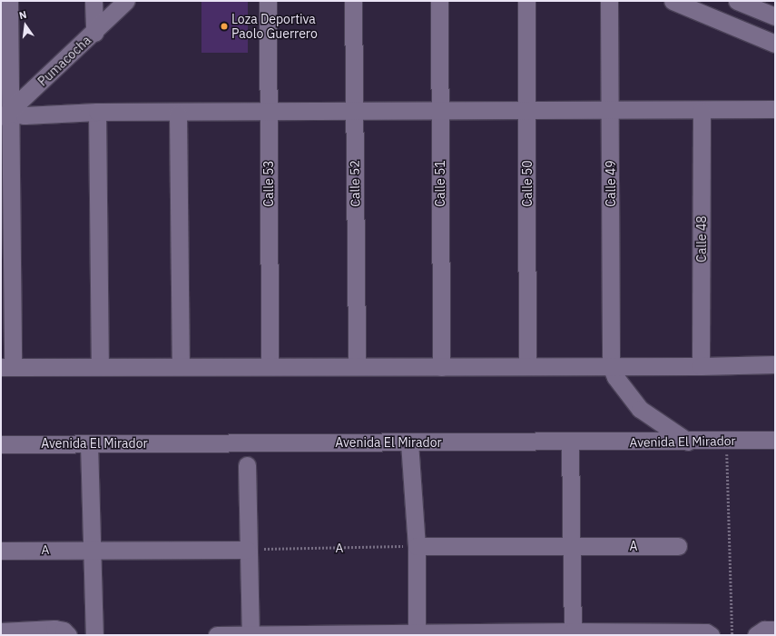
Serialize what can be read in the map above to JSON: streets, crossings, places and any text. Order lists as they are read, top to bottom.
{
  "streets": {
    "street": [
      "Pumacocha",
      "Calle 53",
      "Calle 52",
      "Calle 51",
      "Calle 50",
      "Calle 49",
      "Calle 48",
      "Avenida El Mirador",
      "A"
    ]
  },
  "places": ["Loza Deportiva Paolo Guerrero"],
  "north": "top"
}
